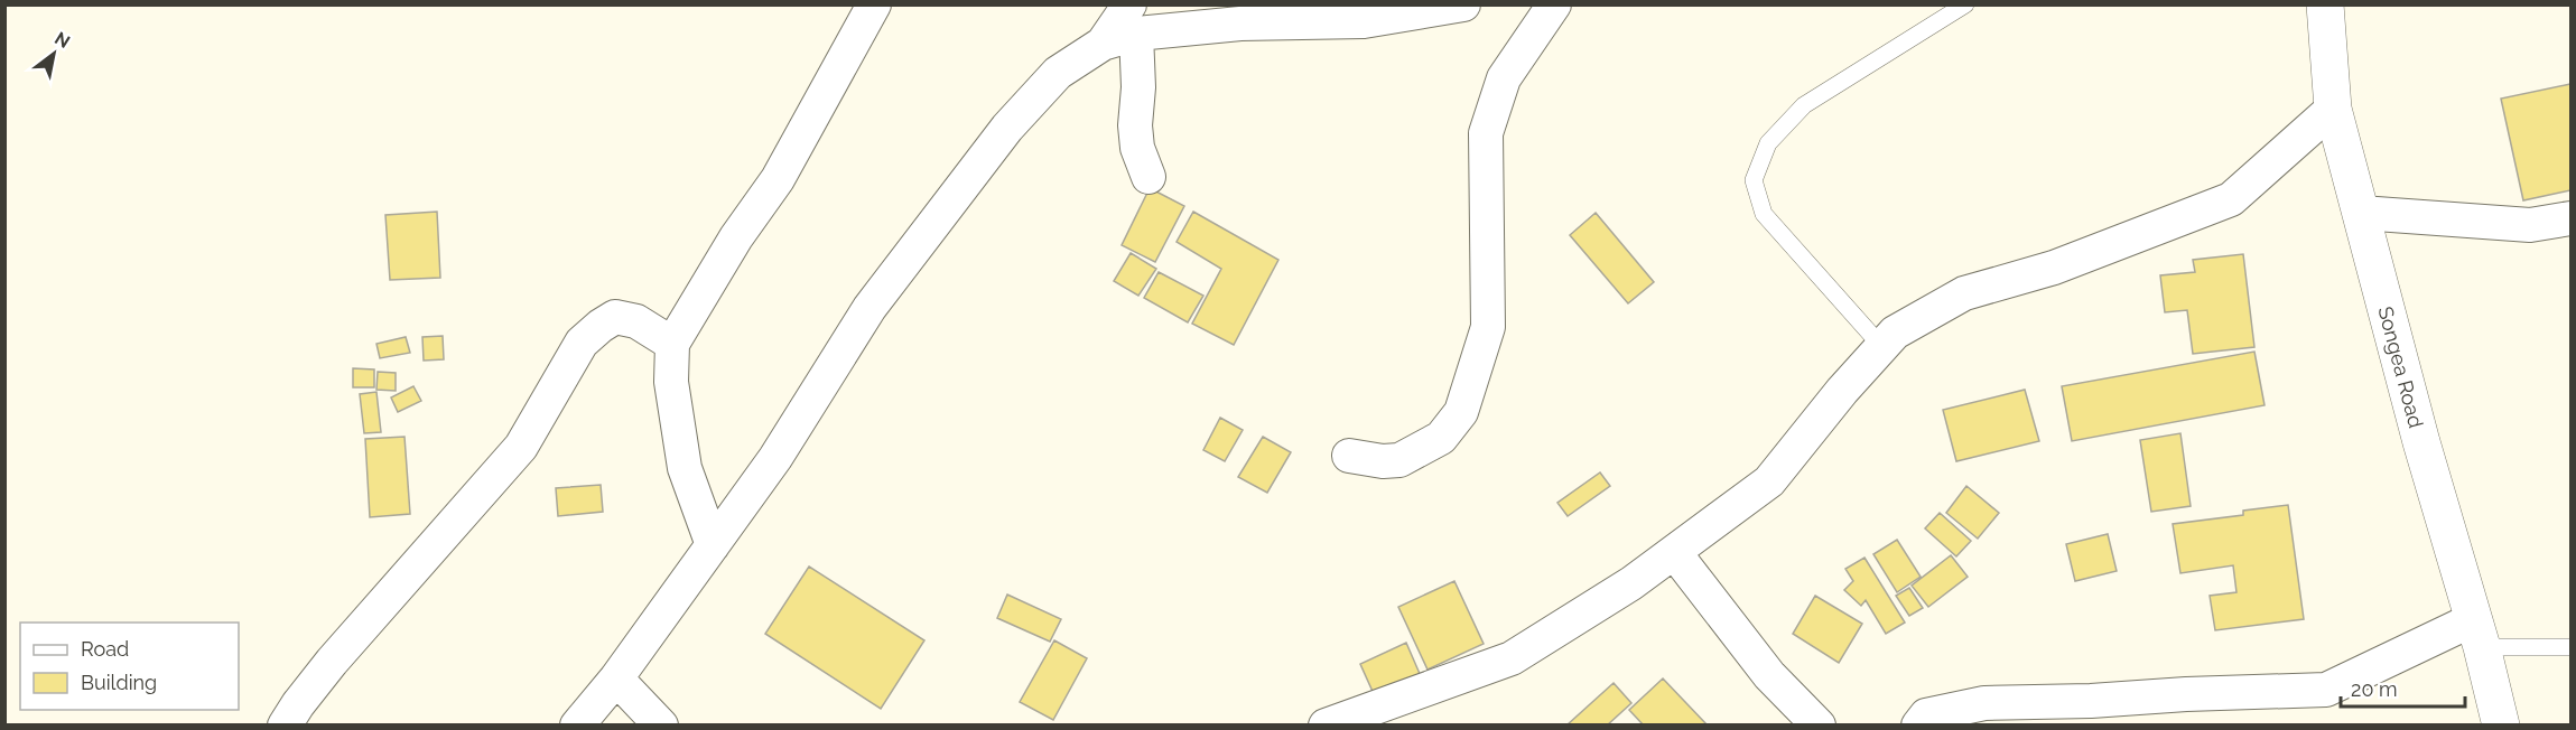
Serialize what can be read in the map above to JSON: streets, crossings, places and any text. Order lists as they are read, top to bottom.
{
  "streets": {
    "highway": ["Songea Road"]
  },
  "legend": ["Road", "Building"],
  "scale_bar": "20 m",
  "north": "top right"
}
